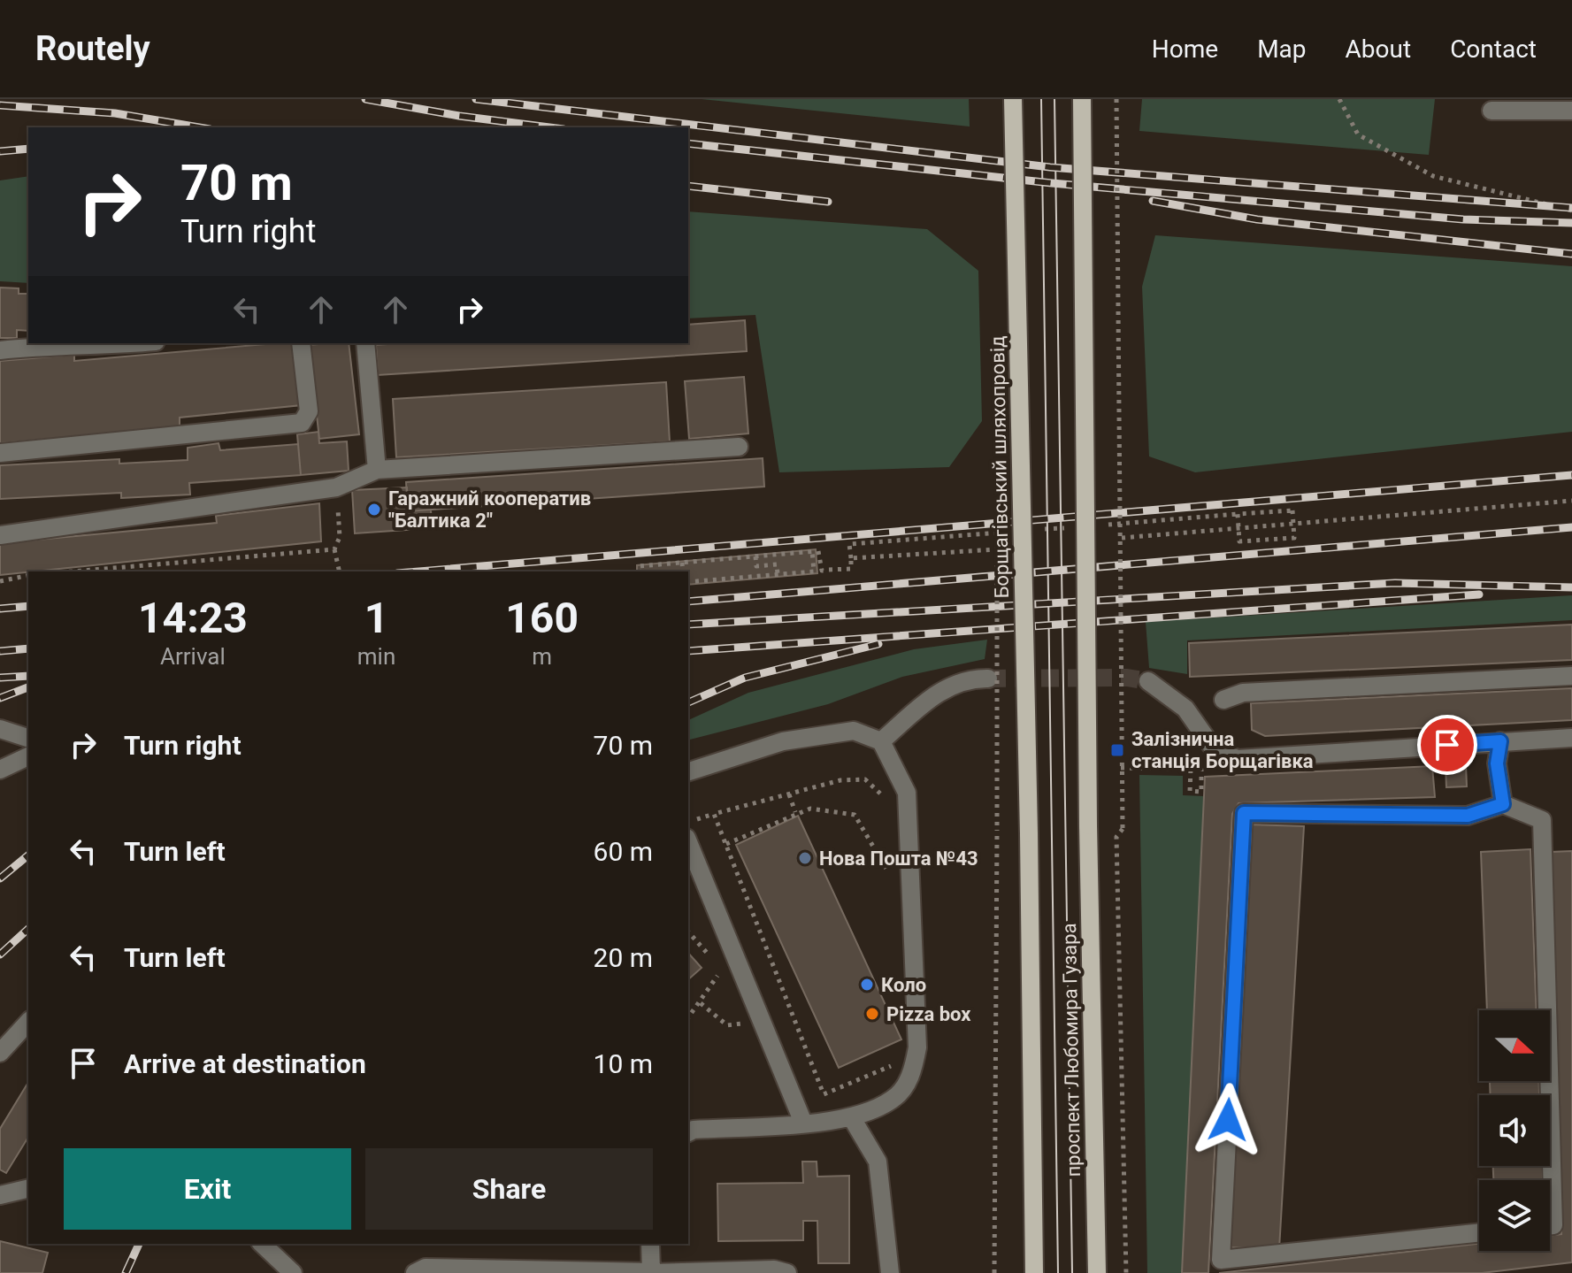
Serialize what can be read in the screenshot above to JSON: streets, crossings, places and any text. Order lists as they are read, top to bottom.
{
  "streets": {
    "main road": ["Борщагівський шляхопровід", "проспект Любомира Гузара"]
  },
  "crossings": [
    ["Борщагівський шляхопровід", "проспект Любомира Гузара"]
  ],
  "places": {
    "other": [
      "Гаражний кооператив \"Балтика 2\"",
      "Нова Пошта №43",
      "Коло",
      "Pizza box"
    ],
    "transit": ["Залізнична станція Борщагівка"]
  },
  "north": "right",
  "page": {
    "header": "Routely",
    "nav": [
      "Home",
      "Map",
      "About",
      "Contact"
    ],
    "turn": ["70 m", "Turn right"],
    "eta": [
      "14:23",
      "Arrival",
      "1",
      "min",
      "160",
      "m"
    ],
    "list": [
      {
        "name": "Turn right",
        "value": "70 m"
      },
      {
        "name": "Turn left",
        "value": "60 m"
      },
      {
        "name": "Turn left",
        "value": "20 m"
      },
      {
        "name": "Arrive at destination",
        "value": "10 m"
      }
    ],
    "buttons": ["Exit", "Share"]
  }
}
